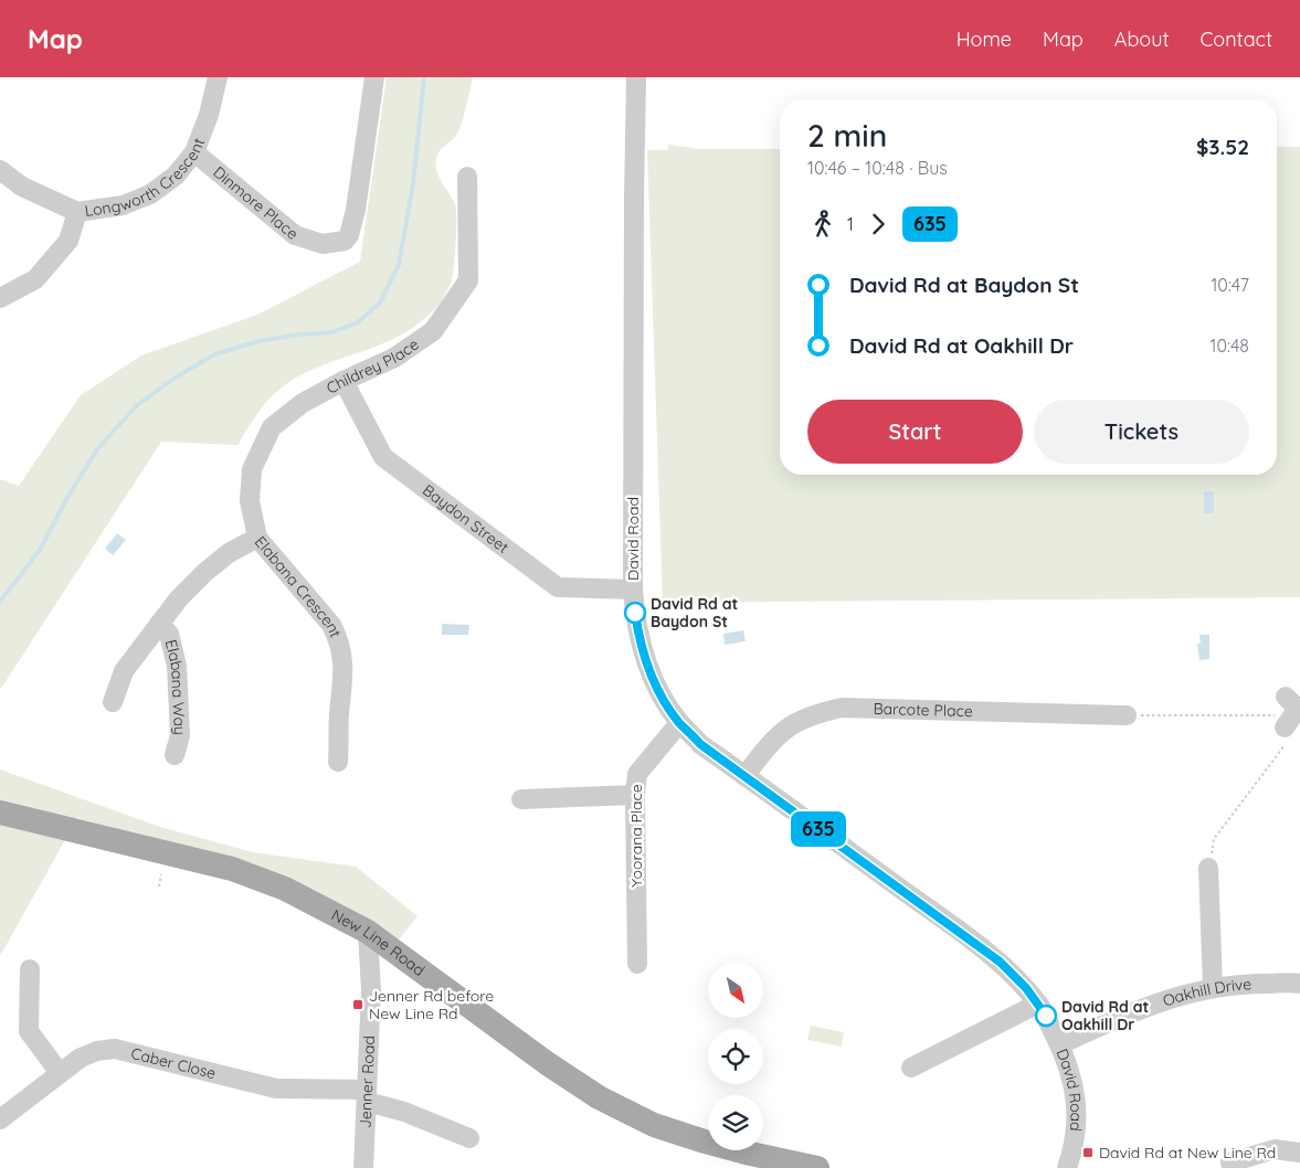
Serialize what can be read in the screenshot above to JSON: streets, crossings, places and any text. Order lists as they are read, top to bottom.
{
  "streets": {
    "main road": ["New Line Road"],
    "street": [
      "Longworth Crescent",
      "Dinmore Place",
      "Childrey Place",
      "Baydon Street",
      "David Road",
      "Elabana Crescent",
      "Elabana Way",
      "Barcote Place",
      "Yoorana Place",
      "Oakhill Drive",
      "Caber Close",
      "Jenner Road"
    ]
  },
  "crossings": [
    ["Longworth Crescent", "Dinmore Place"],
    ["Childrey Place", "Baydon Street"],
    ["Childrey Place", "Elabana Crescent"],
    ["Baydon Street", "David Road"],
    ["David Road", "Barcote Place"],
    ["David Road", "Yoorana Place"],
    ["David Road", "Oakhill Drive"],
    ["Elabana Crescent", "Elabana Way"],
    ["New Line Road", "Jenner Road"],
    ["Caber Close", "Jenner Road"]
  ],
  "places": {
    "other": ["David Rd at Baydon St", "David Rd at Oakhill Dr"],
    "transit": ["Jenner Rd before New Line Rd", "David Rd at New Line Rd"]
  },
  "lines": ["bus line 635"],
  "north": "bottom right",
  "page": {
    "header": "Map",
    "nav": [
      "Home",
      "Map",
      "About",
      "Contact"
    ],
    "on_map": "635",
    "heading": ["2 min", "10:46 – 10:48 · Bus", "$3.52"],
    "legs": ["1", "635"],
    "list": [
      {
        "name": "David Rd at Baydon St",
        "value": "10:47"
      },
      {
        "name": "David Rd at Oakhill Dr",
        "value": "10:48"
      }
    ],
    "buttons": ["Start", "Tickets"]
  }
}
